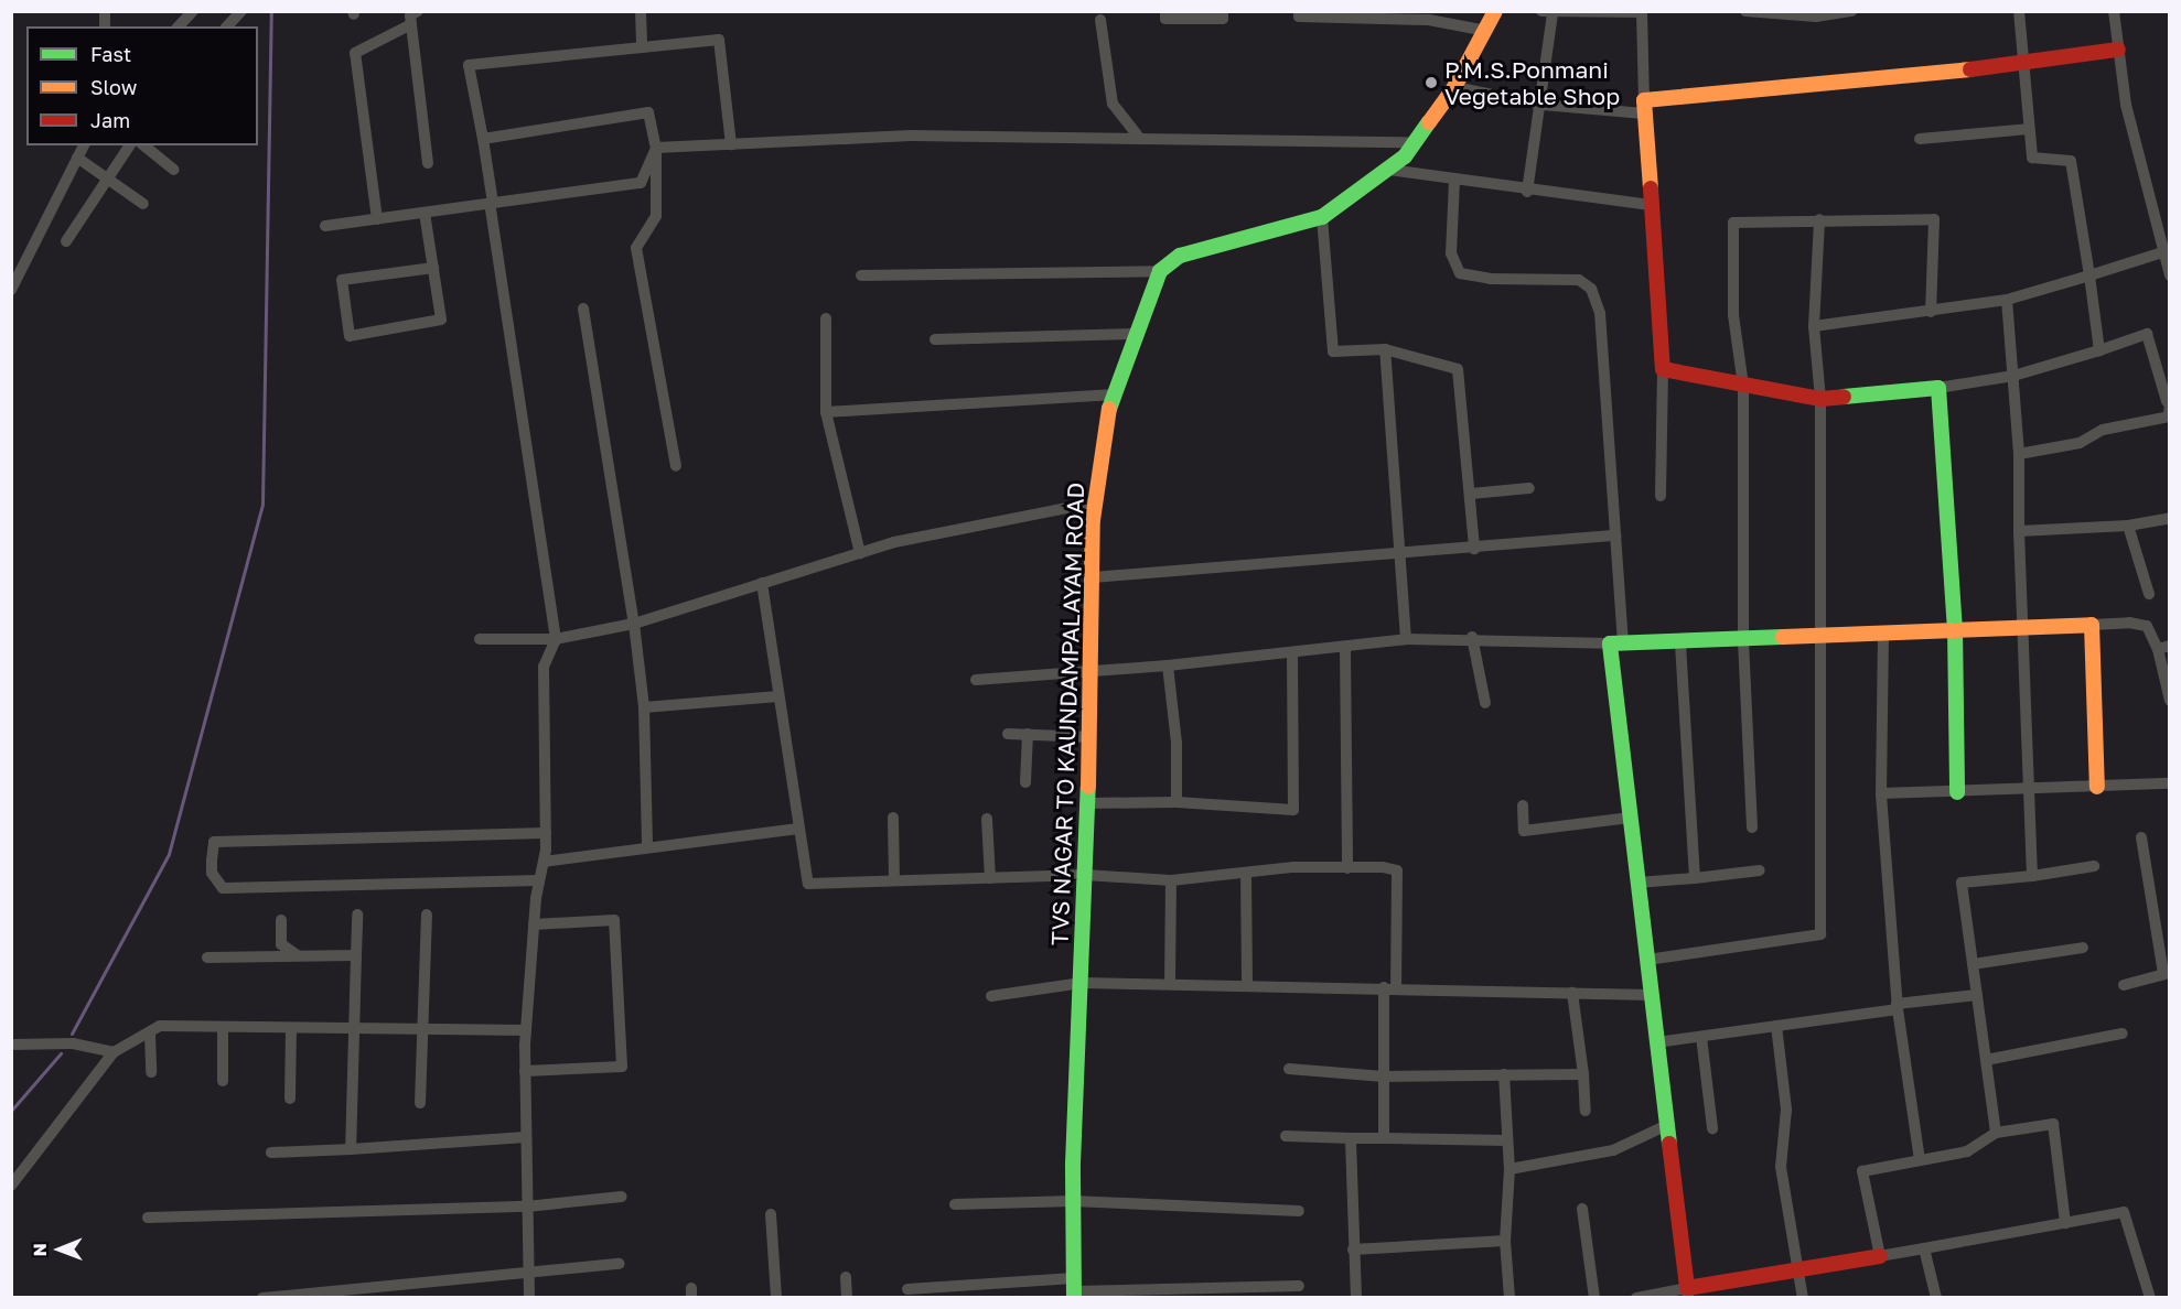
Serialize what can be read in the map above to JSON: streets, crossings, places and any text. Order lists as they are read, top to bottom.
{
  "streets": {
    "street": ["TVS NAGAR TO KAUNDAMPALAYAM ROAD"]
  },
  "places": ["P.M.S.Ponmani Vegetable Shop"],
  "legend": ["Fast", "Slow", "Jam"],
  "north": "left"
}
